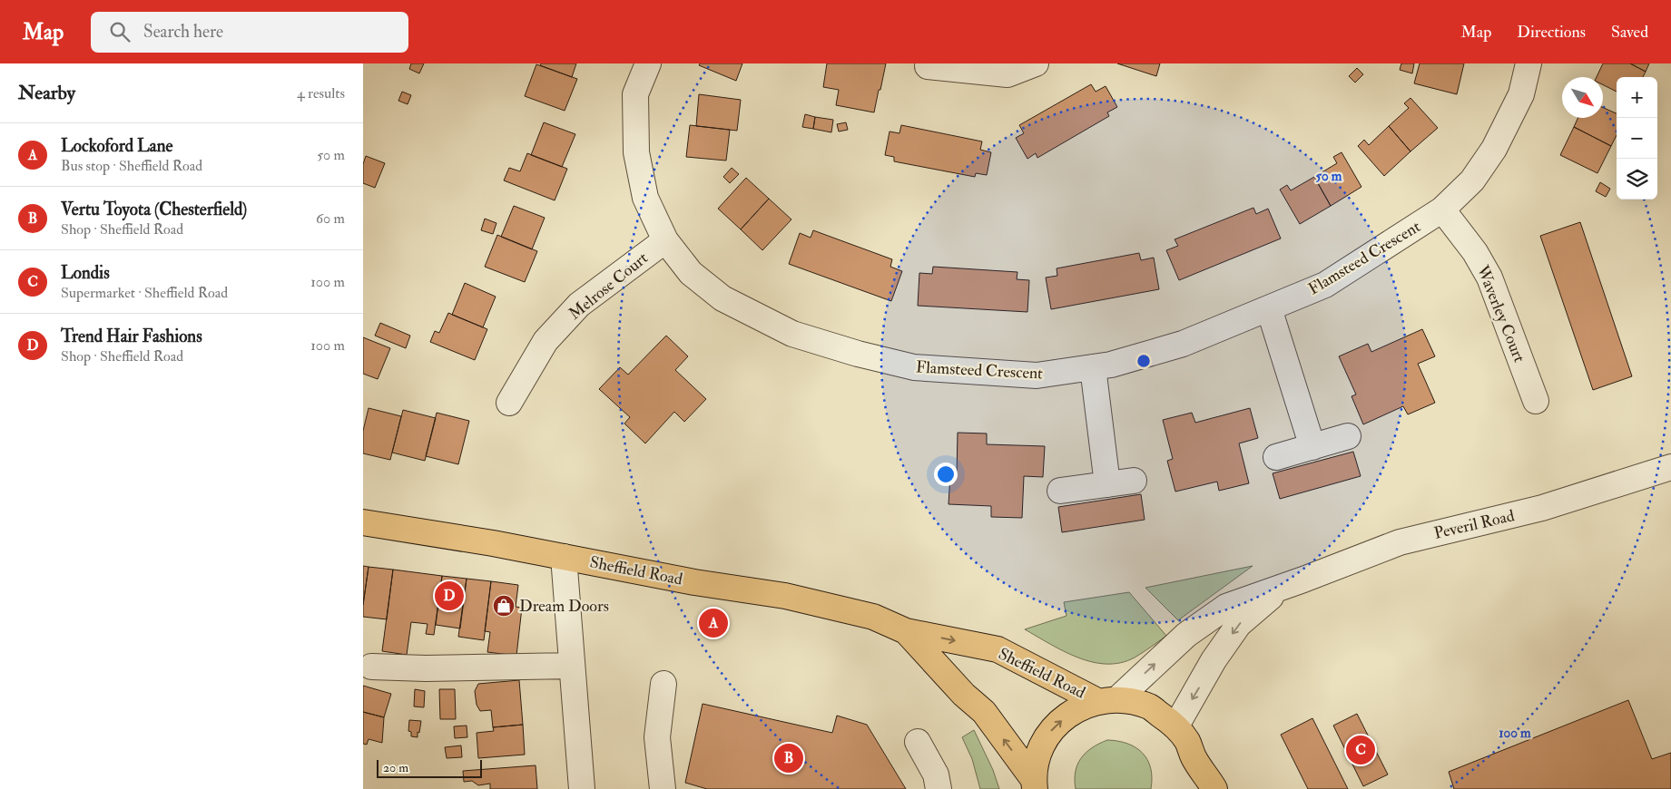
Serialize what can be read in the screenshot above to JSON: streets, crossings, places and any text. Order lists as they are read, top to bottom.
{
  "streets": {
    "main road": ["Sheffield Road"],
    "street": [
      "Flamsteed Crescent",
      "Melrose Court",
      "Waverley Court",
      "Peveril Road"
    ]
  },
  "crossings": [
    ["Flamsteed Crescent", "Melrose Court"],
    ["Flamsteed Crescent", "Waverley Court"],
    ["Peveril Road", "Sheffield Road"]
  ],
  "places": {
    "shop": ["Dream Doors"]
  },
  "scale_bar": "20 m",
  "north": "bottom right",
  "page": {
    "header": "Map",
    "search": "Search here",
    "nav": ["Map", "Directions", "Saved"],
    "heading": ["Nearby", "4 results"],
    "map_buttons": ["+", "−"],
    "list": [
      {
        "mark": "A",
        "name": "Lockoford Lane",
        "note": "Bus stop · Sheffield Road",
        "value": "50 m"
      },
      {
        "mark": "B",
        "name": "Vertu Toyota (Chesterfield)",
        "note": "Shop · Sheffield Road",
        "value": "60 m"
      },
      {
        "mark": "C",
        "name": "Londis",
        "note": "Supermarket · Sheffield Road",
        "value": "100 m"
      },
      {
        "mark": "D",
        "name": "Trend Hair Fashions",
        "note": "Shop · Sheffield Road",
        "value": "100 m"
      }
    ],
    "pins": [
      "D",
      "A",
      "C",
      "B"
    ],
    "scale": "20 m"
  },
  "rings": ["50 m", "100 m"]
}
